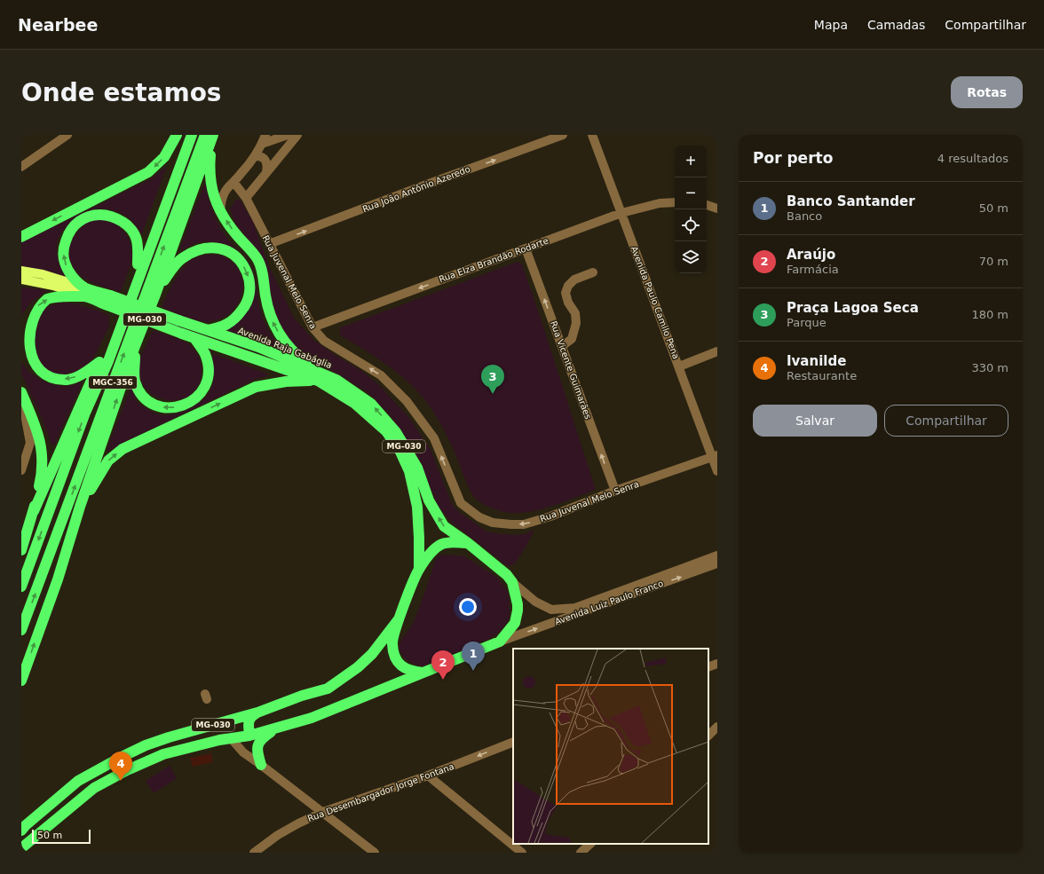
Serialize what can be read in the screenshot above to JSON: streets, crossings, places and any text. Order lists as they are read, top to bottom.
{
  "streets": {
    "highway": ["MG-030", "Avenida Raja Gabáglia", "MGC-356"],
    "street": [
      "Rua João Antônio Azeredo",
      "Rua Elza Brandão Rodarte",
      "Rua Juvenal Melo Senra",
      "Avenida Paulo Camilo Pena",
      "Rua Vicente Guimarães",
      "Avenida Luiz Paulo Franco",
      "Rua Desembargador Jorge Fontana"
    ]
  },
  "crossings": [
    ["Rua João Antônio Azeredo", "Rua Juvenal Melo Senra"],
    ["Rua Elza Brandão Rodarte", "Rua Juvenal Melo Senra"],
    ["Rua Elza Brandão Rodarte", "Avenida Paulo Camilo Pena"],
    ["Rua Elza Brandão Rodarte", "Rua Vicente Guimarães"],
    ["Rua Juvenal Melo Senra", "Avenida Paulo Camilo Pena"],
    ["Rua Juvenal Melo Senra", "Rua Vicente Guimarães"],
    ["MG-030", "Avenida Raja Gabáglia"],
    ["MG-030", "Avenida Luiz Paulo Franco"],
    ["Avenida Raja Gabáglia", "Avenida Luiz Paulo Franco"]
  ],
  "one_way": [
    "Rua João Antônio Azeredo",
    "Rua Elza Brandão Rodarte",
    "Rua Juvenal Melo Senra",
    "Rua Vicente Guimarães"
  ],
  "scale_bar": "50 m",
  "page": {
    "header": "Nearbee",
    "nav": ["Mapa", "Camadas", "Compartilhar"],
    "buttons": [
      "Rotas",
      ["Salvar", "Compartilhar"]
    ],
    "title": "Onde estamos",
    "heading": ["Por perto", "4 resultados"],
    "map_buttons": ["+", "−"],
    "list": [
      {
        "mark": "1",
        "name": "Banco Santander",
        "note": "Banco",
        "value": "50 m"
      },
      {
        "mark": "2",
        "name": "Araújo",
        "note": "Farmácia",
        "value": "70 m"
      },
      {
        "mark": "3",
        "name": "Praça Lagoa Seca",
        "note": "Parque",
        "value": "180 m"
      },
      {
        "mark": "4",
        "name": "Ivanilde",
        "note": "Restaurante",
        "value": "330 m"
      }
    ],
    "pins": [
      "3",
      "1",
      "2",
      "4"
    ],
    "scale": "50 m"
  }
}
